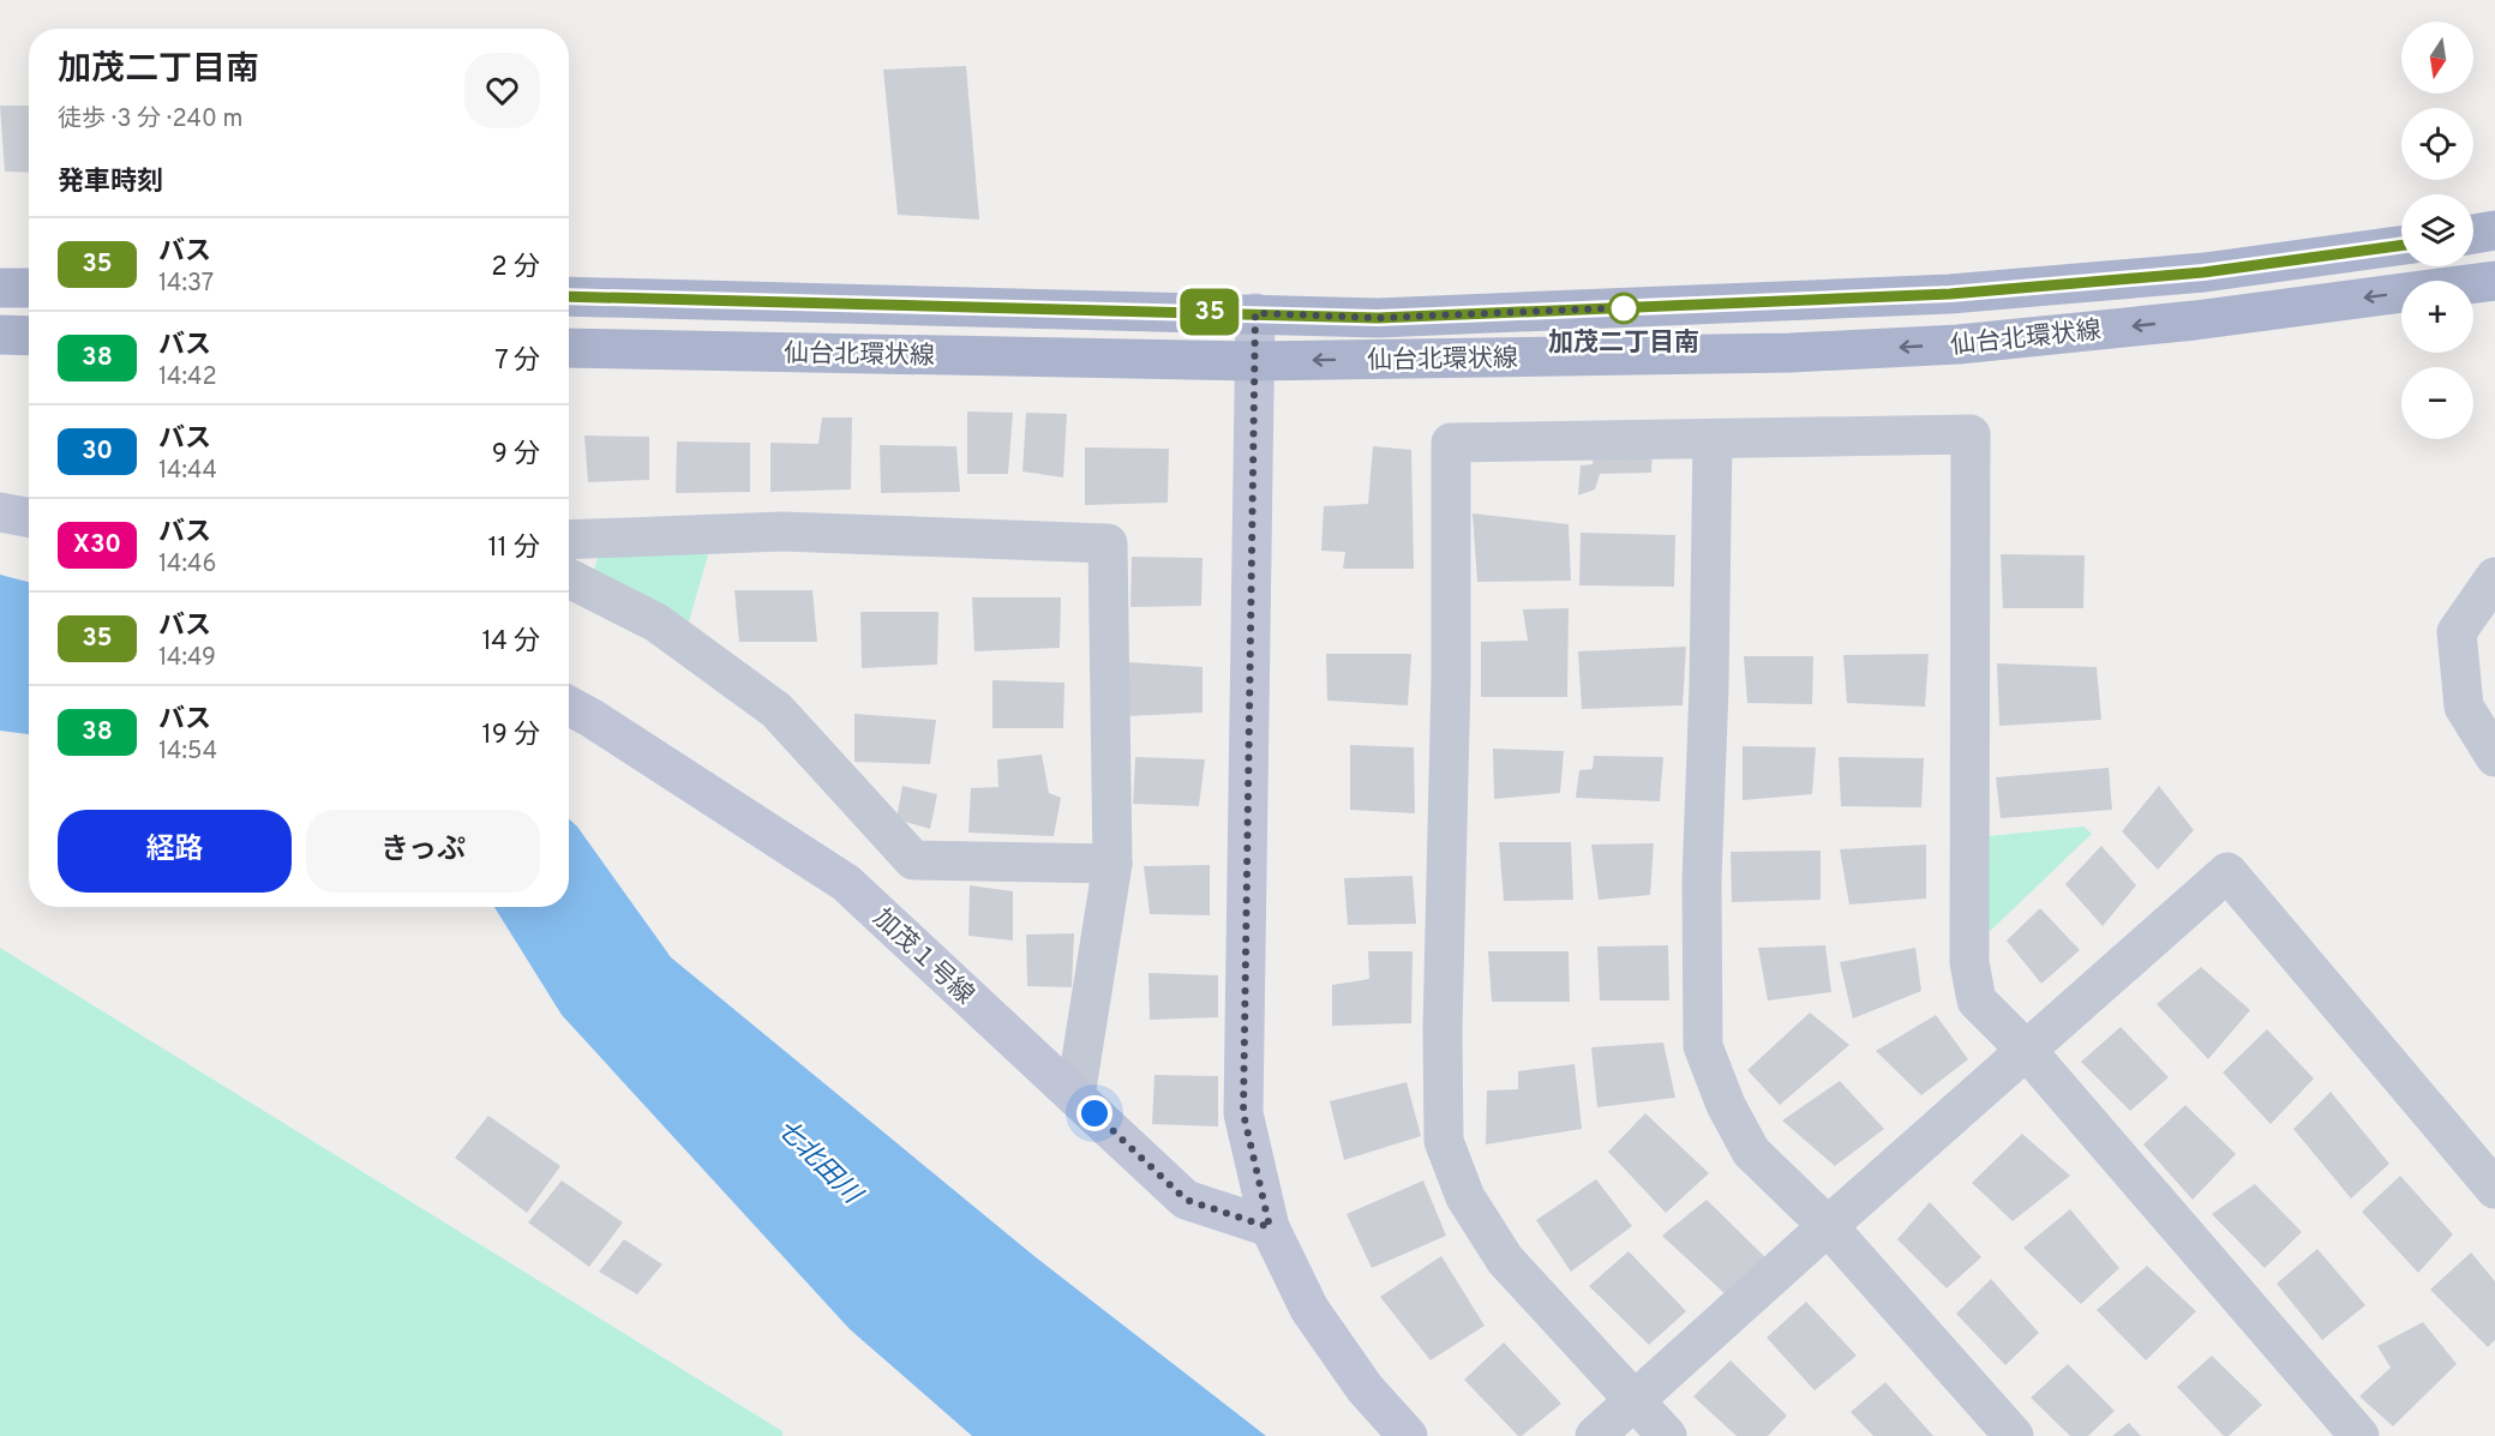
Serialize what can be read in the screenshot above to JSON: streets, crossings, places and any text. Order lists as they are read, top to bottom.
{
  "streets": {
    "main road": ["仙台北環状線"],
    "street": ["加茂１号線"]
  },
  "water": ["七北田川"],
  "places": ["加茂二丁目南"],
  "lines": ["bus line 35"],
  "north": "bottom",
  "page": {
    "on_map": "35",
    "map_buttons": ["+", "−"],
    "heading": [
      ["加茂二丁目南", "徒歩 · 3 分 · 240 m"],
      "発車時刻"
    ],
    "list": [
      {
        "mark": "35",
        "name": "バス",
        "note": "14:37",
        "value": "2 分"
      },
      {
        "mark": "38",
        "name": "バス",
        "note": "14:42",
        "value": "7 分"
      },
      {
        "mark": "30",
        "name": "バス",
        "note": "14:44",
        "value": "9 分"
      },
      {
        "mark": "X30",
        "name": "バス",
        "note": "14:46",
        "value": "11 分"
      },
      {
        "mark": "35",
        "name": "バス",
        "note": "14:49",
        "value": "14 分"
      },
      {
        "mark": "38",
        "name": "バス",
        "note": "14:54",
        "value": "19 分"
      }
    ],
    "buttons": ["経路", "きっぷ"]
  }
}
